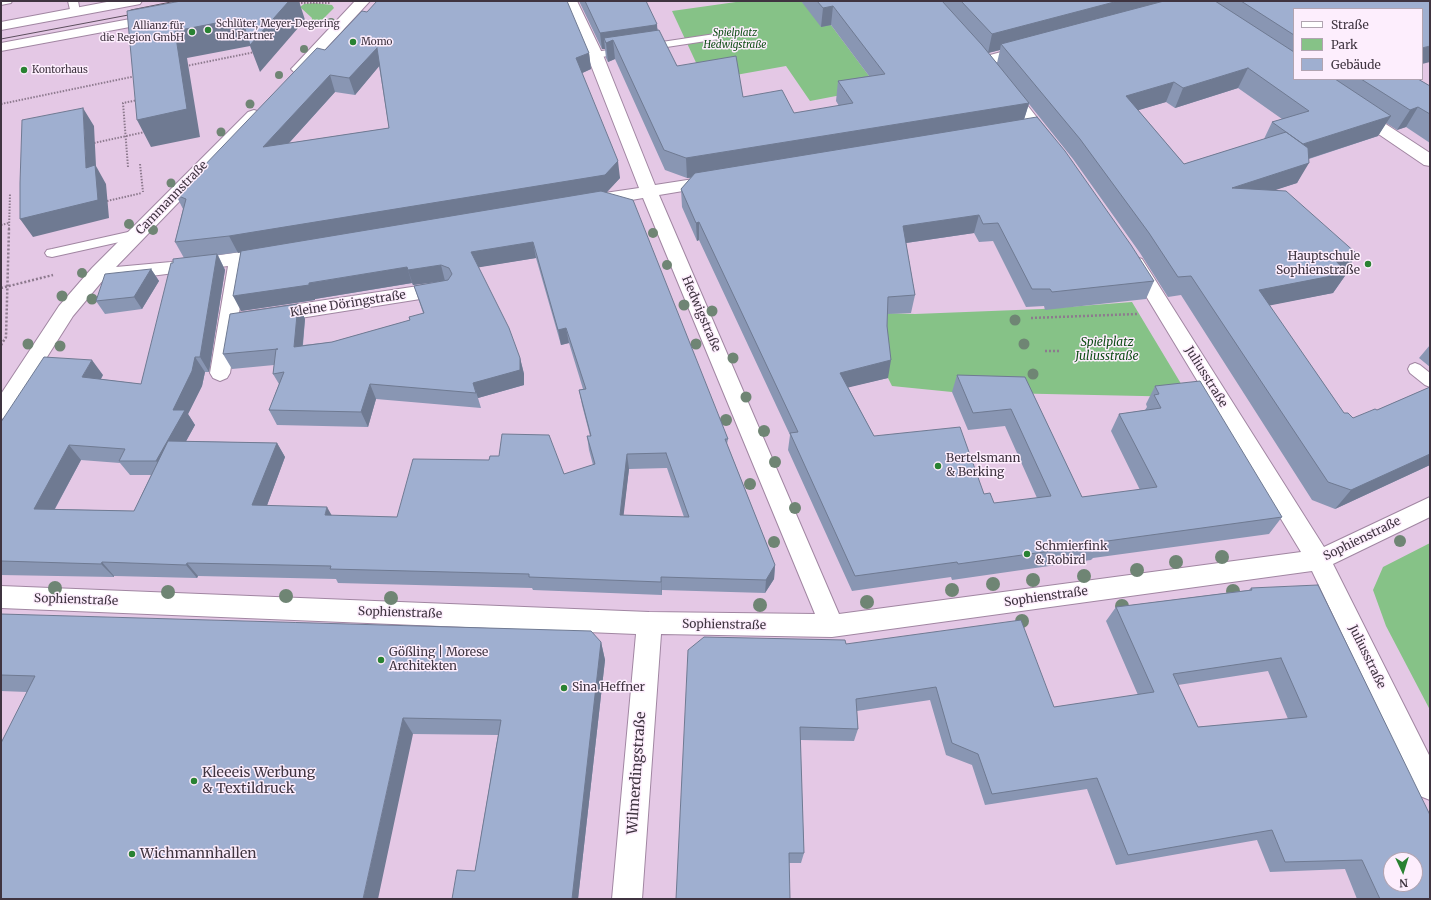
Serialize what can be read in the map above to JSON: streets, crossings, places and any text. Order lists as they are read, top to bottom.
{
  "streets": {
    "street": [
      "Cammannstraße",
      "Kleine Döringstraße",
      "Hedwigstraße",
      "Juliusstraße",
      "Sophienstraße",
      "Wilmerdingstraße"
    ]
  },
  "crossings": [
    ["Hedwigstraße", "Sophienstraße"],
    ["Juliusstraße", "Sophienstraße"],
    ["Sophienstraße", "Wilmerdingstraße"]
  ],
  "parks": ["Spielplatz Hedwigstraße", "Spielplatz Juliusstraße"],
  "places": [
    "Schlüter, Meyer-Degering und Partner",
    "Allianz für die Region GmbH",
    "Momo",
    "Kontorhaus",
    "Hauptschule Sophienstraße",
    "Bertelsmann & Berking",
    "Schmierfink & Robird",
    "Gößling | Morese Architekten",
    "Sina Heffner",
    "Kleeeis Werbung & Textildruck",
    "Wichmannhallen"
  ],
  "legend": ["Straße", "Park", "Gebäude"],
  "north": "bottom"
}
